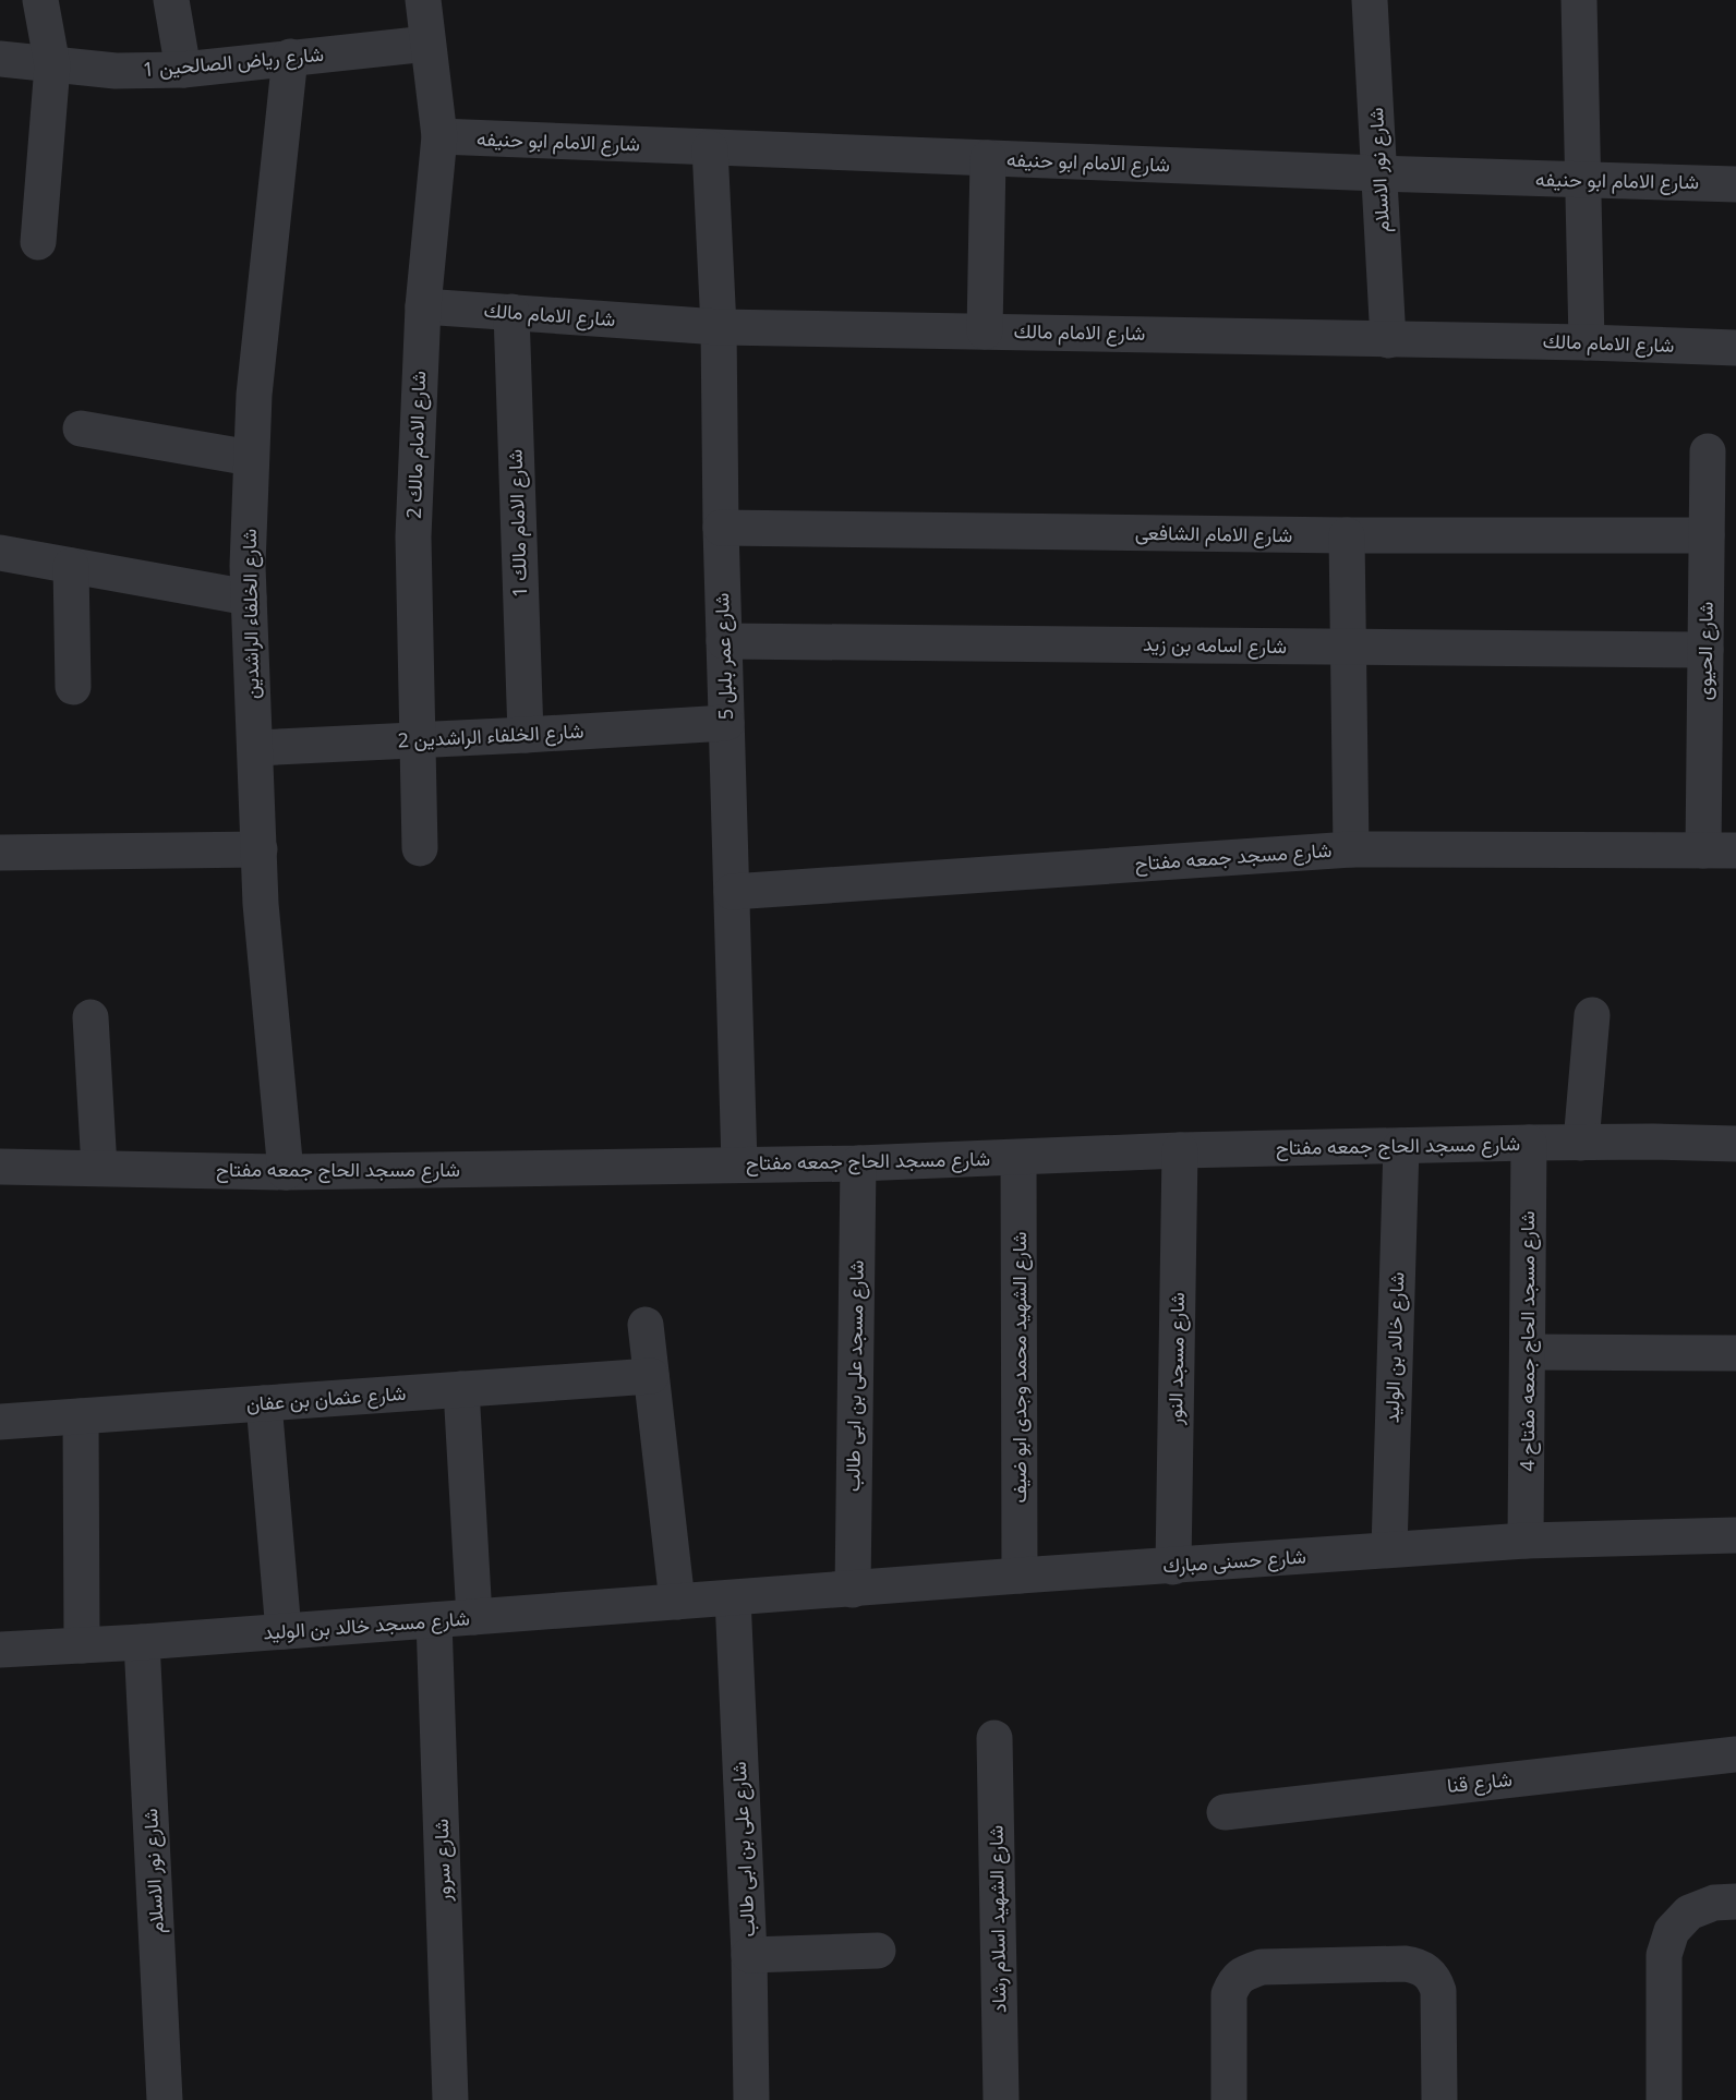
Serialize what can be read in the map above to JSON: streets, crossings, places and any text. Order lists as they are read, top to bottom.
{
  "streets": {
    "street": [
      "شارع رياض الصالحين 1",
      "شارع الامام ابو حنيفه",
      "شارع نور الاسلام",
      "شارع الامام مالك",
      "شارع الامام مالك 2",
      "شارع الامام مالك 1",
      "شارع الامام الشافعى",
      "شارع الخلفاء الراشدين",
      "شارع اسامه بن زيد",
      "شارع الحيوى",
      "شارع عمر بلبل 5",
      "شارع الخلفاء الراشدين 2",
      "شارع مسجد جمعه مفتاح",
      "شارع مسجد الحاج جمعه مفتاح",
      "شارع مسجد الحاج جمعه مفتاح 4",
      "شارع خالد بن الوليد",
      "شارع مسجد النور",
      "شارع الشهيد محمد وجدى ابو ضيف",
      "شارع مسجد على بن ابى طالب",
      "شارع عثمان بن عفان",
      "شارع حسنى مبارك",
      "شارع مسجد خالد بن الوليد",
      "شارع قنا",
      "شارع على بن ابى طالب",
      "شارع سرور",
      "شارع الشهيد اسلام رشاد"
    ]
  },
  "crossings": [
    ["شارع رياض الصالحين 1", "شارع الامام مالك 2"],
    ["شارع رياض الصالحين 1", "شارع الخلفاء الراشدين"],
    ["شارع الامام ابو حنيفه", "شارع نور الاسلام"],
    ["شارع الامام ابو حنيفه", "شارع الامام مالك 2"],
    ["شارع الامام ابو حنيفه", "شارع عمر بلبل 5"],
    ["شارع نور الاسلام", "شارع الامام مالك"],
    ["شارع نور الاسلام", "شارع مسجد خالد بن الوليد"],
    ["شارع الامام مالك", "شارع الامام مالك 2"],
    ["شارع الامام مالك", "شارع الامام مالك 1"],
    ["شارع الامام مالك", "شارع عمر بلبل 5"],
    ["شارع الامام مالك 2", "شارع الخلفاء الراشدين 2"],
    ["شارع الامام مالك 1", "شارع الخلفاء الراشدين 2"],
    ["شارع الامام الشافعى", "شارع الحيوى"],
    ["شارع الامام الشافعى", "شارع عمر بلبل 5"],
    ["شارع الخلفاء الراشدين", "شارع الخلفاء الراشدين 2"],
    ["شارع الخلفاء الراشدين", "شارع مسجد الحاج جمعه مفتاح"],
    ["شارع اسامه بن زيد", "شارع الحيوى"],
    ["شارع اسامه بن زيد", "شارع عمر بلبل 5"],
    ["شارع الحيوى", "شارع مسجد جمعه مفتاح"],
    ["شارع عمر بلبل 5", "شارع الخلفاء الراشدين 2"],
    ["شارع عمر بلبل 5", "شارع مسجد جمعه مفتاح"],
    ["شارع عمر بلبل 5", "شارع مسجد الحاج جمعه مفتاح"],
    ["شارع مسجد الحاج جمعه مفتاح", "شارع مسجد الحاج جمعه مفتاح 4"],
    ["شارع مسجد الحاج جمعه مفتاح", "شارع خالد بن الوليد"],
    ["شارع مسجد الحاج جمعه مفتاح", "شارع مسجد النور"],
    ["شارع مسجد الحاج جمعه مفتاح", "شارع الشهيد محمد وجدى ابو ضيف"],
    ["شارع مسجد الحاج جمعه مفتاح", "شارع مسجد على بن ابى طالب"],
    ["شارع مسجد الحاج جمعه مفتاح 4", "شارع حسنى مبارك"],
    ["شارع خالد بن الوليد", "شارع حسنى مبارك"],
    ["شارع مسجد النور", "شارع حسنى مبارك"],
    ["شارع الشهيد محمد وجدى ابو ضيف", "شارع حسنى مبارك"],
    ["شارع مسجد على بن ابى طالب", "شارع حسنى مبارك"],
    ["شارع حسنى مبارك", "شارع مسجد خالد بن الوليد"],
    ["شارع حسنى مبارك", "شارع على بن ابى طالب"],
    ["شارع مسجد خالد بن الوليد", "شارع على بن ابى طالب"],
    ["شارع مسجد خالد بن الوليد", "شارع سرور"]
  ]
}
